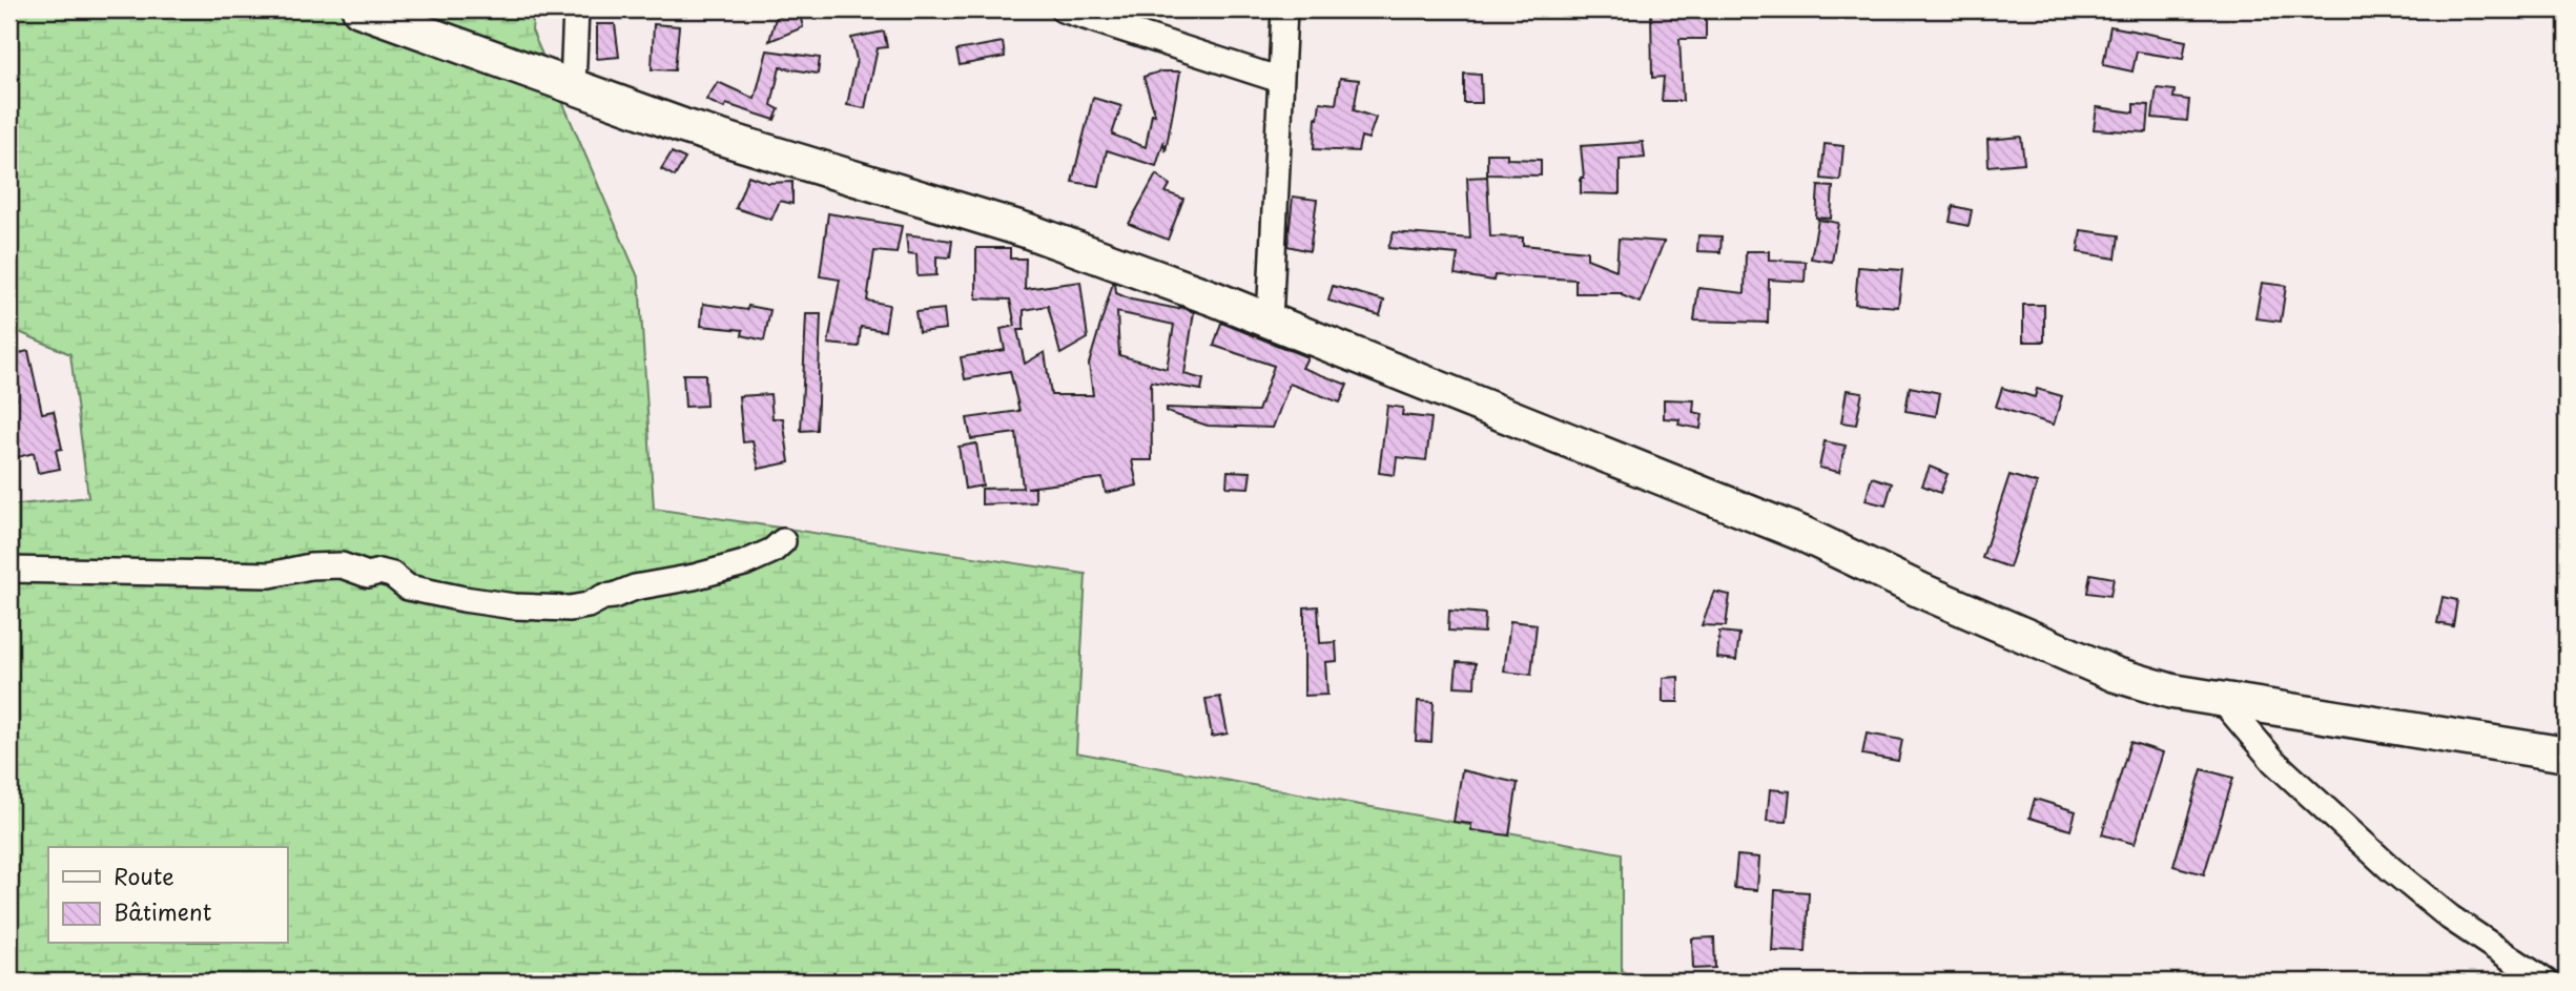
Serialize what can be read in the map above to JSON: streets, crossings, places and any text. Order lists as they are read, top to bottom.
{
  "legend": ["Route", "Bâtiment"]
}
